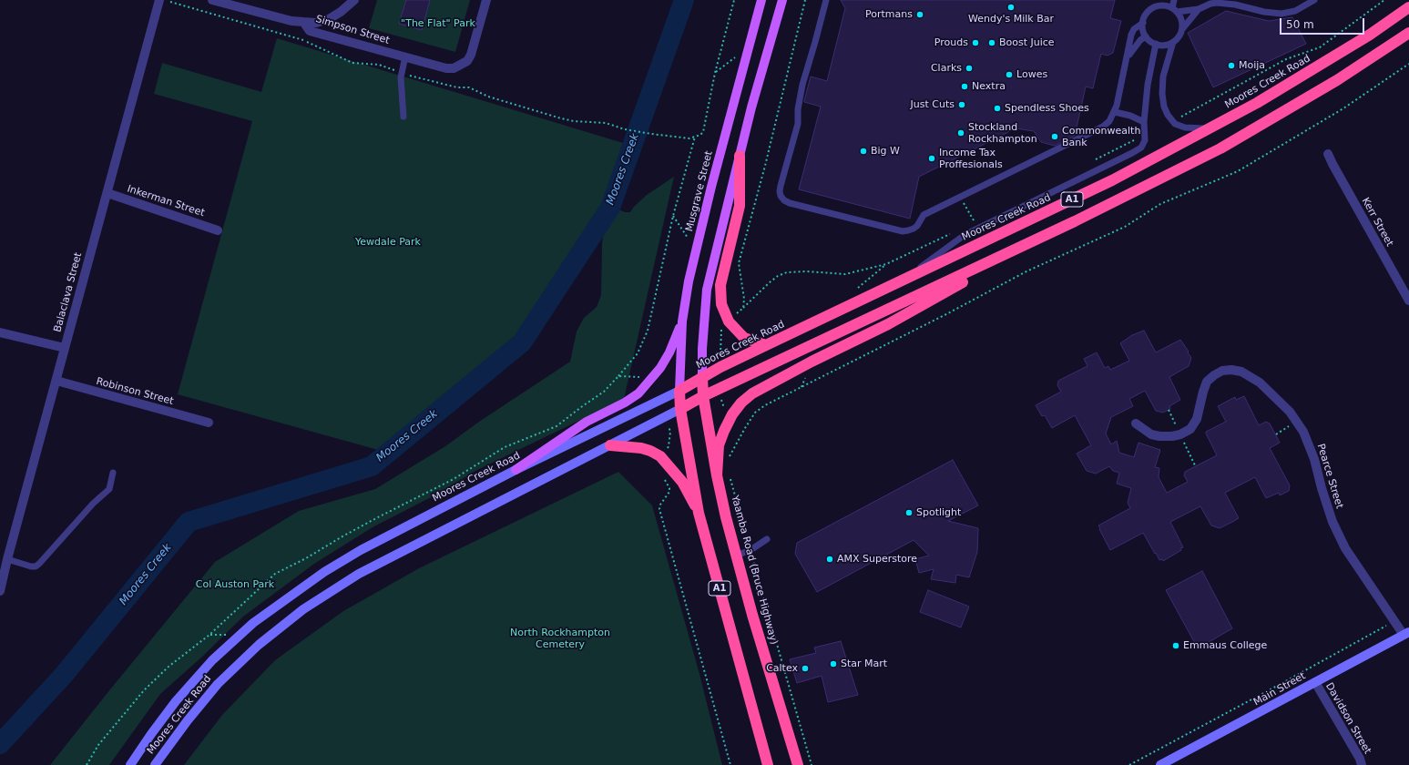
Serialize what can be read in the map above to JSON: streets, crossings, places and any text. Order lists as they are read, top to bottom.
{
  "streets": {
    "highway": ["Moores Creek Road", "A1", "Yaamba Road (Bruce Highway)"],
    "main road": ["Musgrave Street", "Main Street"],
    "street": [
      "Simpson Street",
      "Inkerman Street",
      "Kerr Street",
      "Balaclava Street",
      "Robinson Street",
      "Pearce Street",
      "Davidson Street"
    ]
  },
  "crossings": [
    ["Moores Creek Road", "Musgrave Street"],
    ["Moores Creek Road", "A1"],
    ["Moores Creek Road", "Yaamba Road (Bruce Highway)"],
    ["Musgrave Street", "A1"],
    ["A1", "Yaamba Road (Bruce Highway)"],
    ["Inkerman Street", "Balaclava Street"],
    ["Balaclava Street", "Robinson Street"],
    ["Pearce Street", "Main Street"],
    ["Main Street", "Davidson Street"]
  ],
  "water": ["Moores Creek"],
  "parks": [
    "\"The Flat\" Park",
    "Yewdale Park",
    "Col Auston Park",
    "North Rockhampton Cemetery"
  ],
  "places": [
    "Wendy's Milk Bar",
    "Portmans",
    "Prouds",
    "Boost Juice",
    "Moija",
    "Clarks",
    "Lowes",
    "Nextra",
    "Just Cuts",
    "Spendless Shoes",
    "Stockland Rockhampton",
    "Commonwealth Bank",
    "Big W",
    "Income Tax Proffesionals",
    "Spotlight",
    "AMX Superstore",
    "Emmaus College",
    "Star Mart",
    "Caltex"
  ],
  "scale_bar": "50 m"
}
